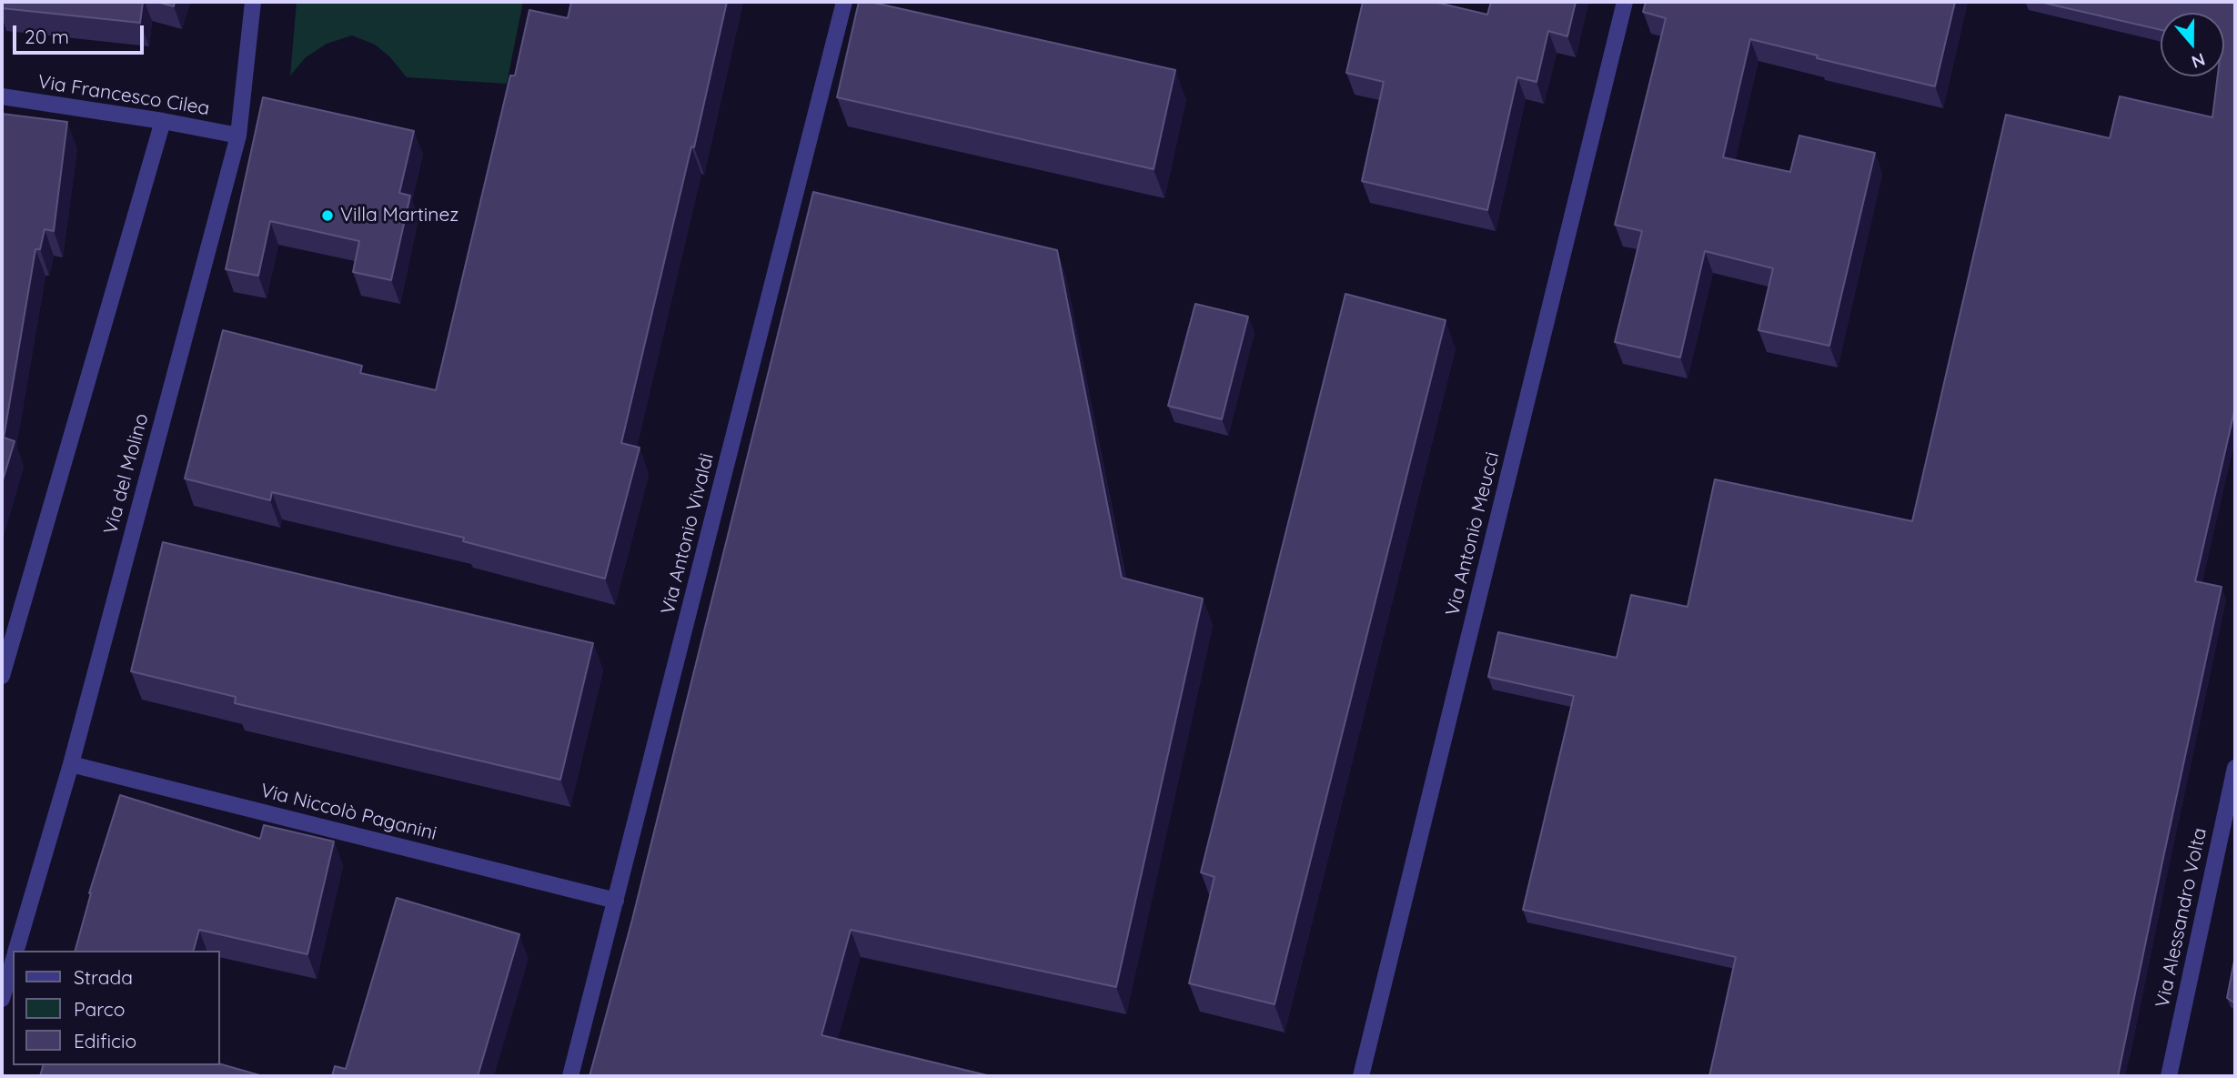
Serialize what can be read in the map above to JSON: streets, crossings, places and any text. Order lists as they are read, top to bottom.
{
  "streets": {
    "street": [
      "Via Francesco Cilea",
      "Via del Molino",
      "Via Antonio Vivaldi",
      "Via Antonio Meucci",
      "Via Niccolò Paganini",
      "Via Alessandro Volta"
    ]
  },
  "crossings": [
    ["Via Francesco Cilea", "Via del Molino"],
    ["Via del Molino", "Via Niccolò Paganini"],
    ["Via Antonio Vivaldi", "Via Niccolò Paganini"]
  ],
  "places": ["Villa Martinez"],
  "legend": ["Strada", "Parco", "Edificio"],
  "scale_bar": "20 m",
  "north": "bottom"
}
